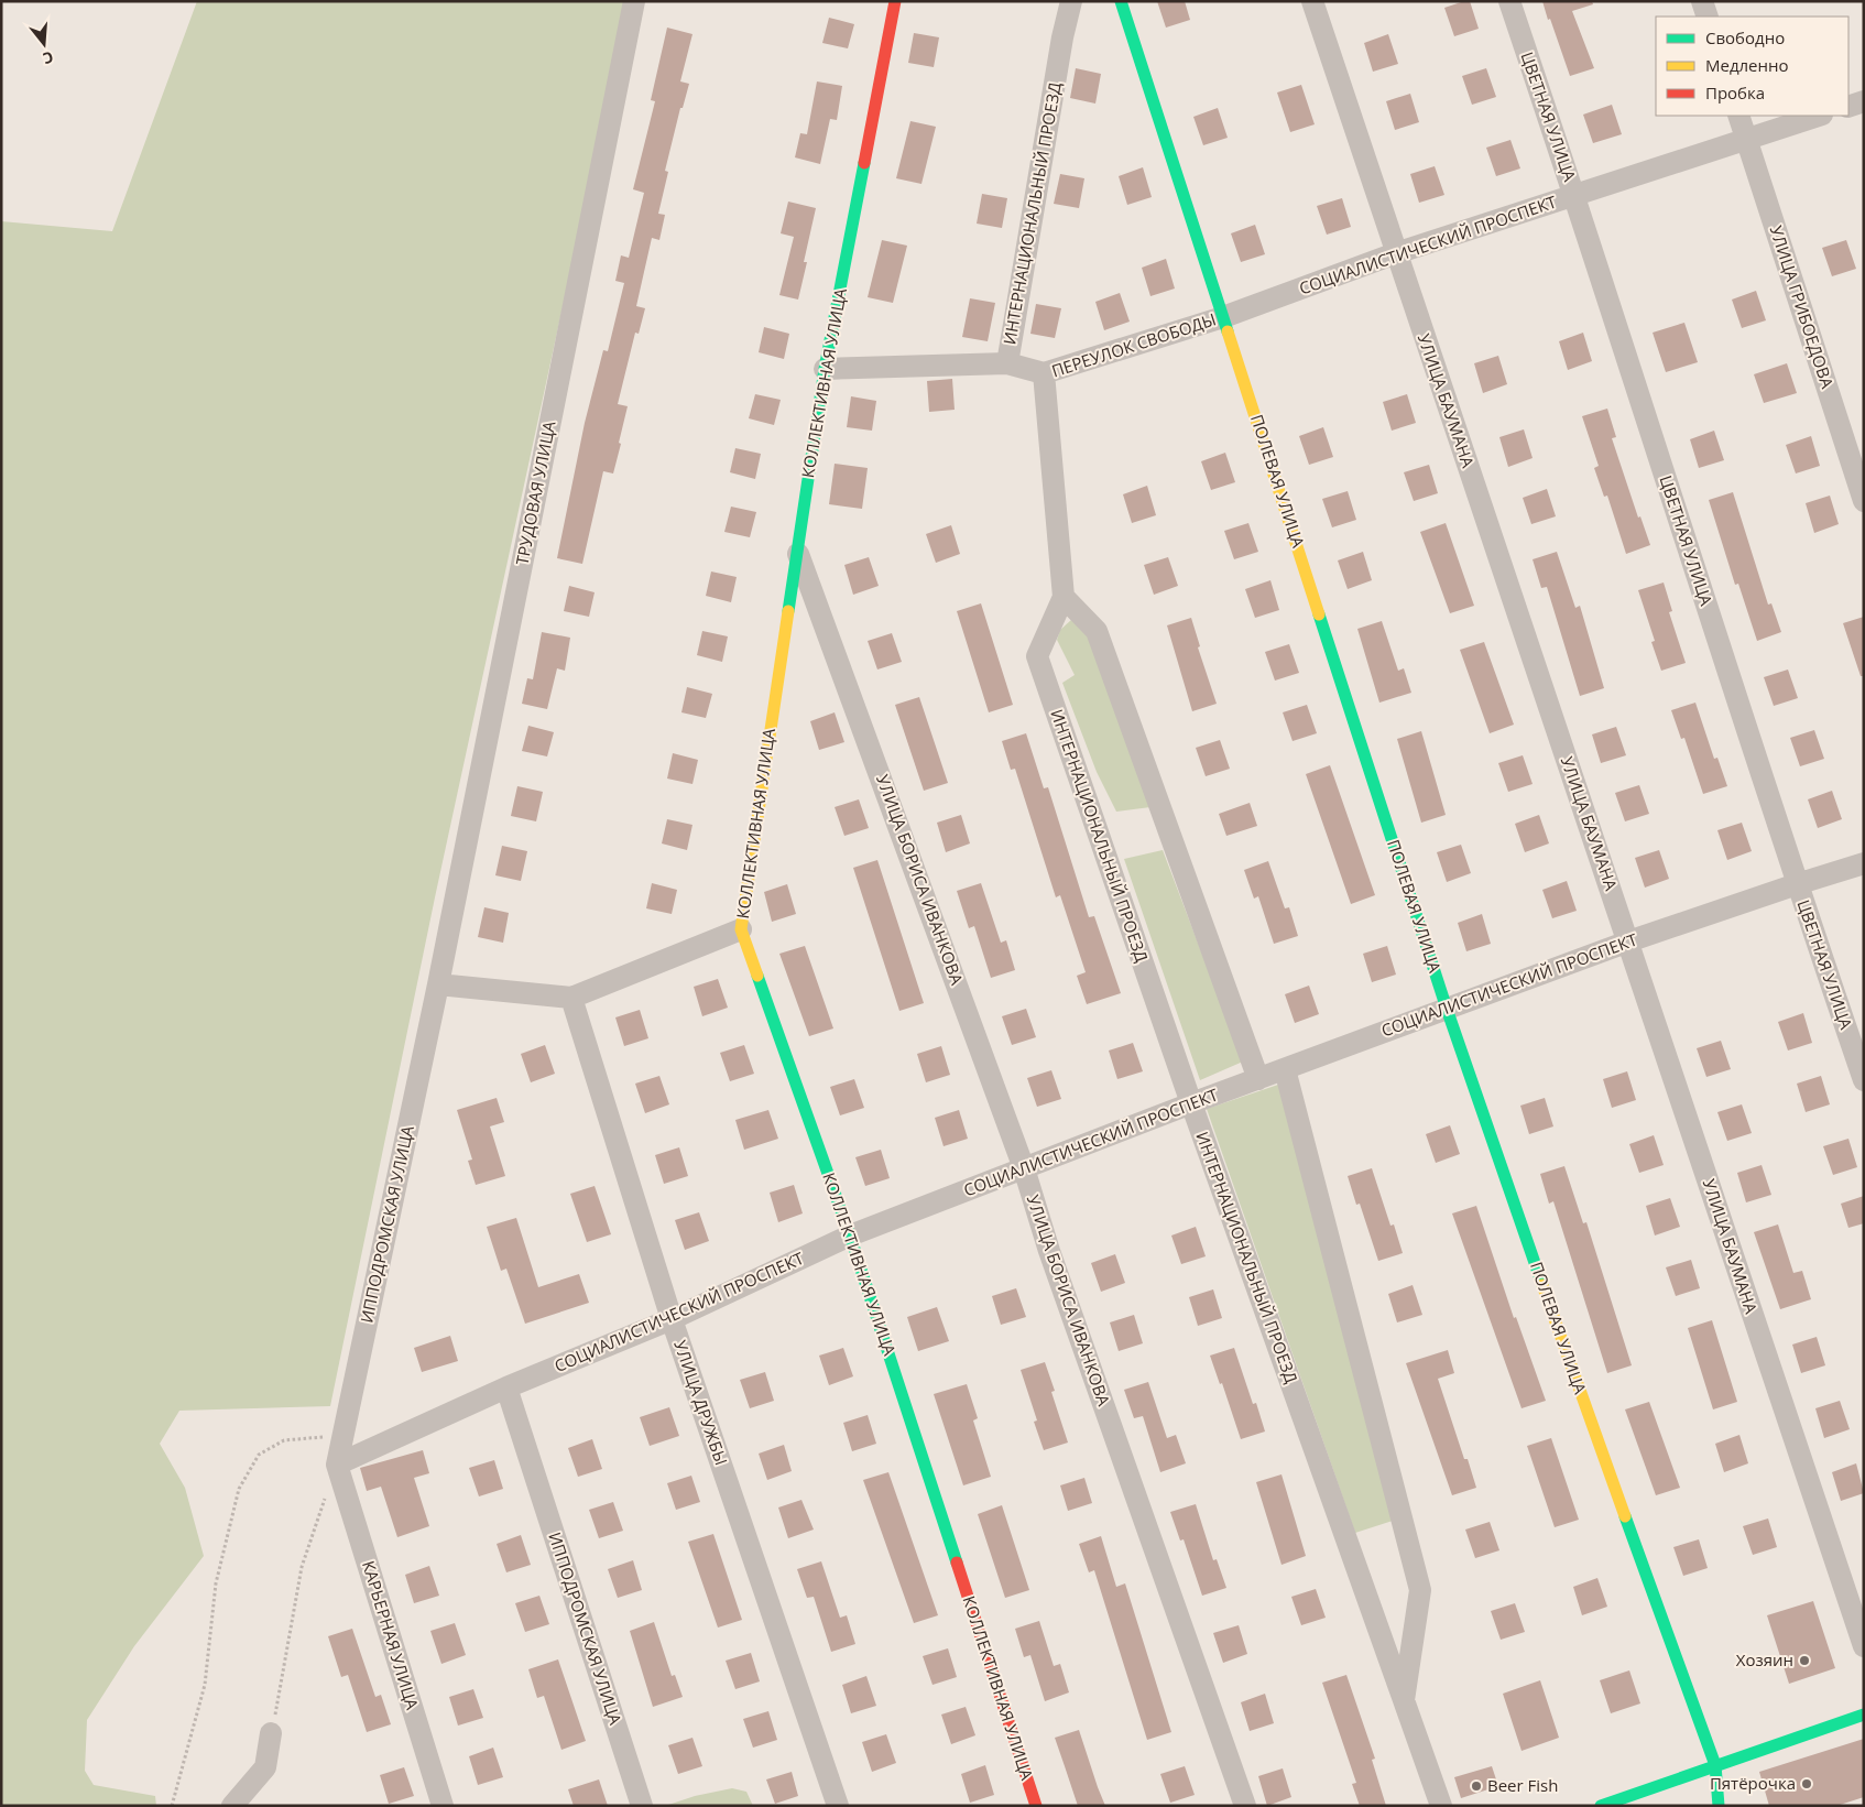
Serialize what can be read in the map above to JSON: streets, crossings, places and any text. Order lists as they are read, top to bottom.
{
  "streets": {
    "street": [
      "ЦВЕТНАЯ УЛИЦА",
      "ИНТЕРНАЦИОНАЛЬНЫЙ ПРОЕЗД",
      "СОЦИАЛИСТИЧЕСКИЙ ПРОСПЕКТ",
      "УЛИЦА ГРИБОЕДОВА",
      "ПЕРЕУЛОК СВОБОДЫ",
      "КОЛЛЕКТИВНАЯ УЛИЦА",
      "УЛИЦА БАУМАНА",
      "ПОЛЕВАЯ УЛИЦА",
      "ТРУДОВАЯ УЛИЦА",
      "УЛИЦА БОРИСА ИВАНКОВА",
      "ИППОДРОМСКАЯ УЛИЦА",
      "УЛИЦА ДРУЖБЫ",
      "КАРЬЕРНАЯ УЛИЦА"
    ]
  },
  "crossings": [
    ["ЦВЕТНАЯ УЛИЦА", "СОЦИАЛИСТИЧЕСКИЙ ПРОСПЕКТ"],
    ["ИНТЕРНАЦИОНАЛЬНЫЙ ПРОЕЗД", "СОЦИАЛИСТИЧЕСКИЙ ПРОСПЕКТ"],
    ["ИНТЕРНАЦИОНАЛЬНЫЙ ПРОЕЗД", "ПЕРЕУЛОК СВОБОДЫ"],
    ["СОЦИАЛИСТИЧЕСКИЙ ПРОСПЕКТ", "УЛИЦА ГРИБОЕДОВА"],
    ["СОЦИАЛИСТИЧЕСКИЙ ПРОСПЕКТ", "ПЕРЕУЛОК СВОБОДЫ"],
    ["СОЦИАЛИСТИЧЕСКИЙ ПРОСПЕКТ", "КОЛЛЕКТИВНАЯ УЛИЦА"],
    ["СОЦИАЛИСТИЧЕСКИЙ ПРОСПЕКТ", "УЛИЦА БАУМАНА"],
    ["СОЦИАЛИСТИЧЕСКИЙ ПРОСПЕКТ", "ПОЛЕВАЯ УЛИЦА"],
    ["СОЦИАЛИСТИЧЕСКИЙ ПРОСПЕКТ", "УЛИЦА БОРИСА ИВАНКОВА"],
    ["СОЦИАЛИСТИЧЕСКИЙ ПРОСПЕКТ", "ИППОДРОМСКАЯ УЛИЦА"],
    ["СОЦИАЛИСТИЧЕСКИЙ ПРОСПЕКТ", "УЛИЦА ДРУЖБЫ"],
    ["СОЦИАЛИСТИЧЕСКИЙ ПРОСПЕКТ", "КАРЬЕРНАЯ УЛИЦА"],
    ["ПЕРЕУЛОК СВОБОДЫ", "ПОЛЕВАЯ УЛИЦА"],
    ["КОЛЛЕКТИВНАЯ УЛИЦА", "УЛИЦА БОРИСА ИВАНКОВА"],
    ["ТРУДОВАЯ УЛИЦА", "ИППОДРОМСКАЯ УЛИЦА"],
    ["ИППОДРОМСКАЯ УЛИЦА", "КАРЬЕРНАЯ УЛИЦА"]
  ],
  "places": ["Хозяин", "Пятёрочка", "Beer Fish"],
  "legend": ["Свободно", "Медленно", "Пробка"],
  "north": "bottom"
}
